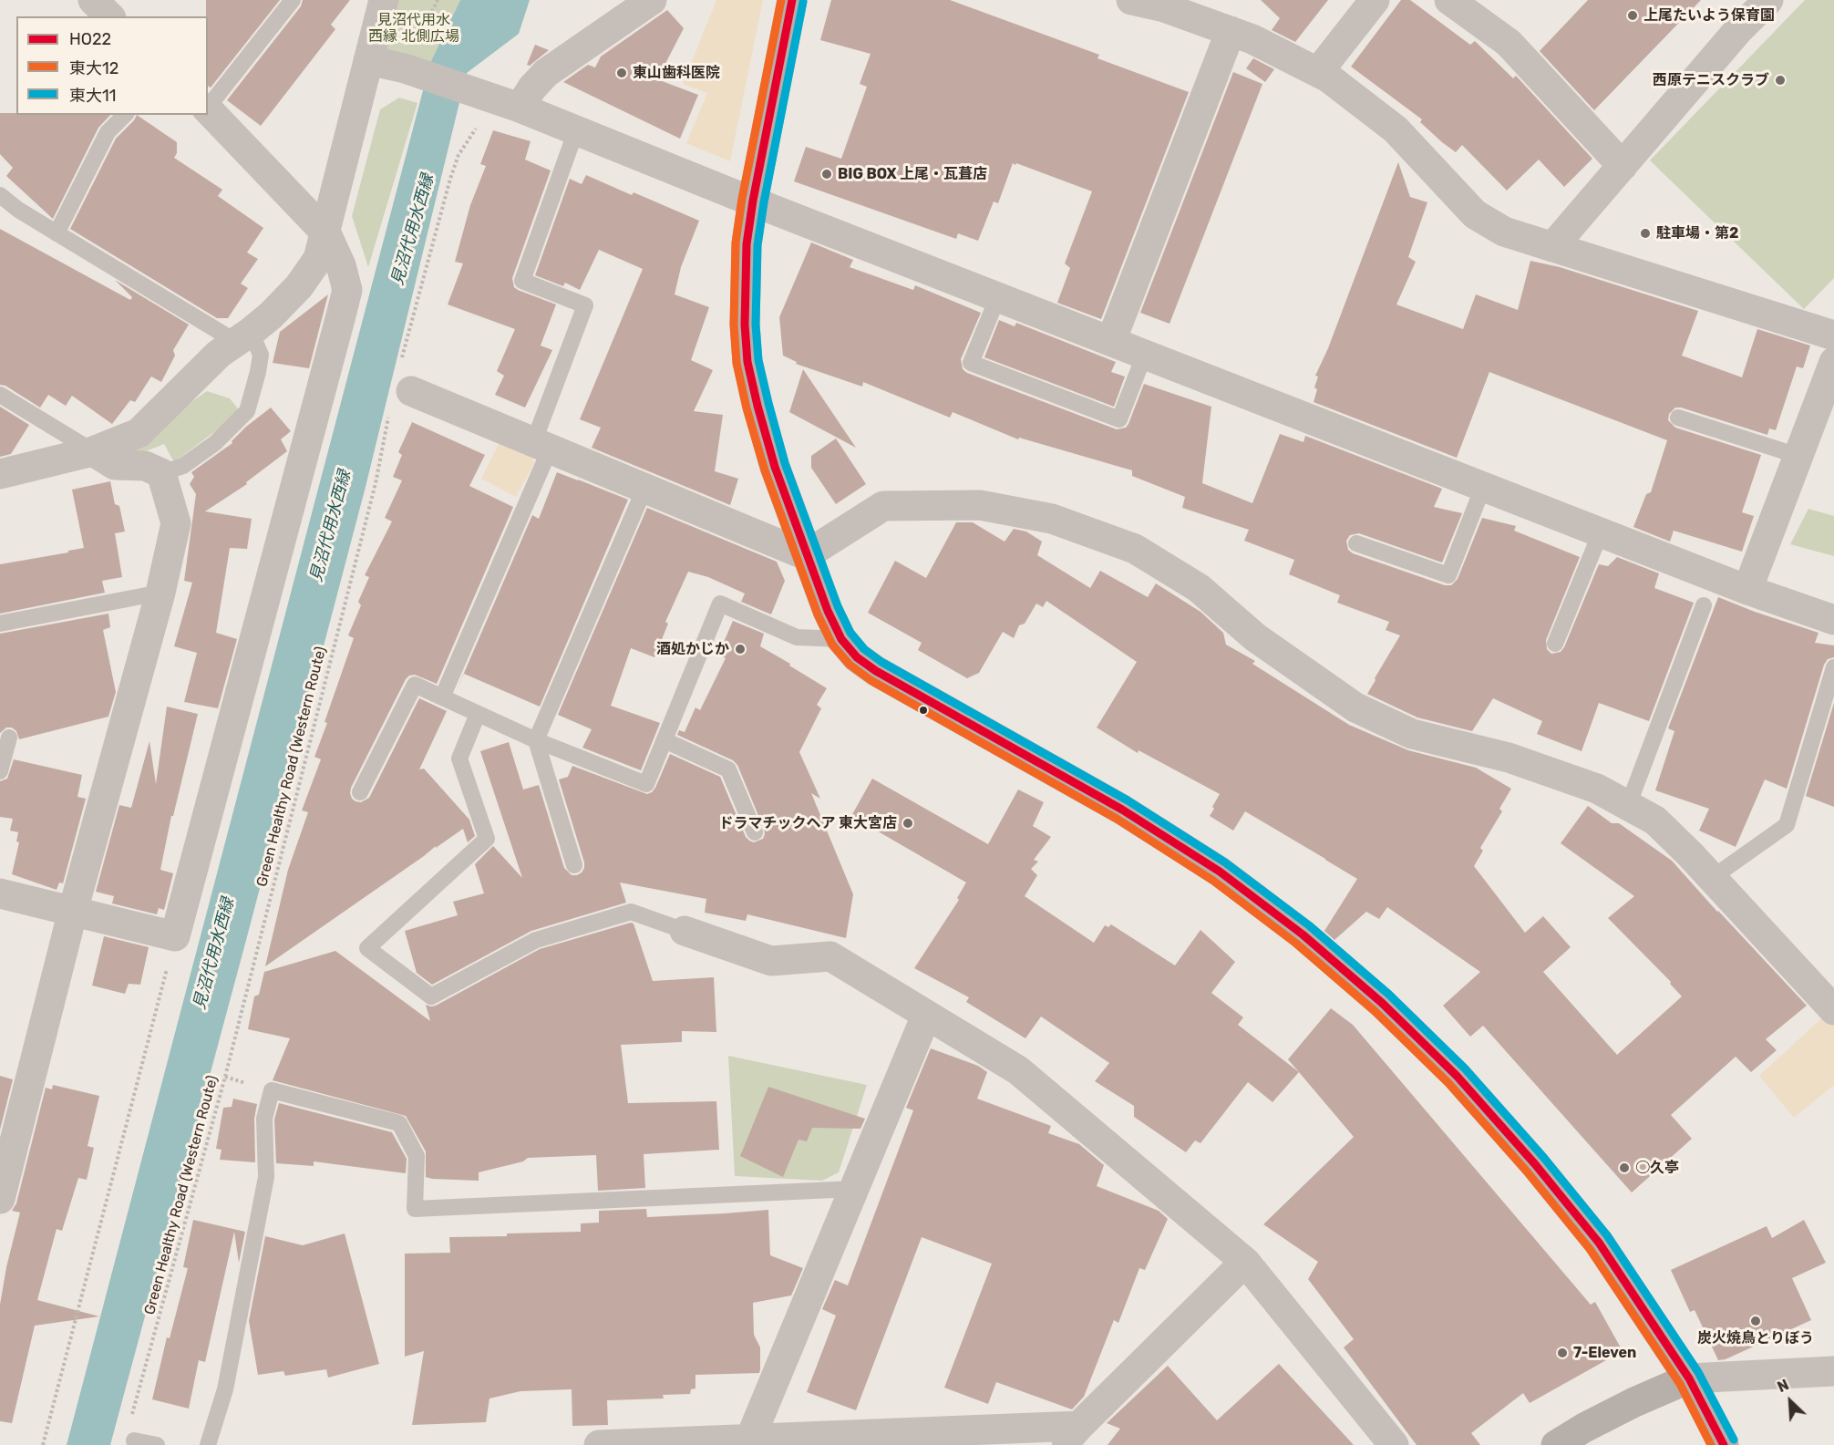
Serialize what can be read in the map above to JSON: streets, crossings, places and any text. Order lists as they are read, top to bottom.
{
  "streets": {
    "path": ["Green Healthy Road (Western Route)"]
  },
  "water": ["見沼代用水西縁", "見沼代用水西緑"],
  "parks": ["見沼代用水 西縁 北側広場"],
  "places": [
    "上尾たいよう保育園",
    "東山歯科医院",
    "西原テニスクラブ",
    "BIG BOX 上尾・瓦葺店",
    "駐車場・第2",
    "酒処かじか",
    "ドラマチックヘア 東大宮店",
    "○久亭",
    "炭火焼鳥とりぼう",
    "7-Eleven"
  ],
  "lines": ["transit line HO22", "transit line 東大12", "transit line 東大11"],
  "legend": ["HO22", "東大12", "東大11"],
  "north": "top left"
}
